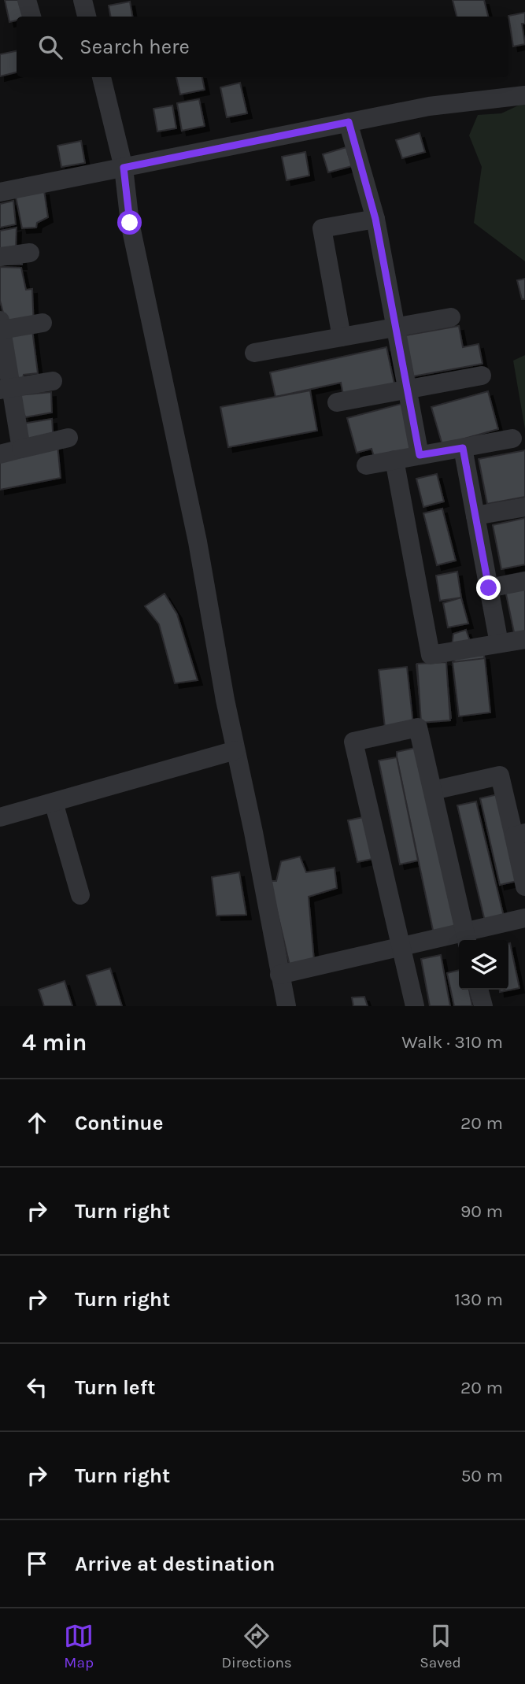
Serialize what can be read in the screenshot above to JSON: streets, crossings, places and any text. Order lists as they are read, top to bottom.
{
  "page": {
    "search": "Search here",
    "heading": ["4 min", "Walk · 310 m"],
    "list": [
      ["Continue", "20 m"],
      ["Turn right", "90 m"],
      ["Turn right", "130 m"],
      ["Turn left", "20 m"],
      ["Turn right", "50 m"],
      "Arrive at destination"
    ],
    "nav": ["Map", "Directions", "Saved"]
  }
}
